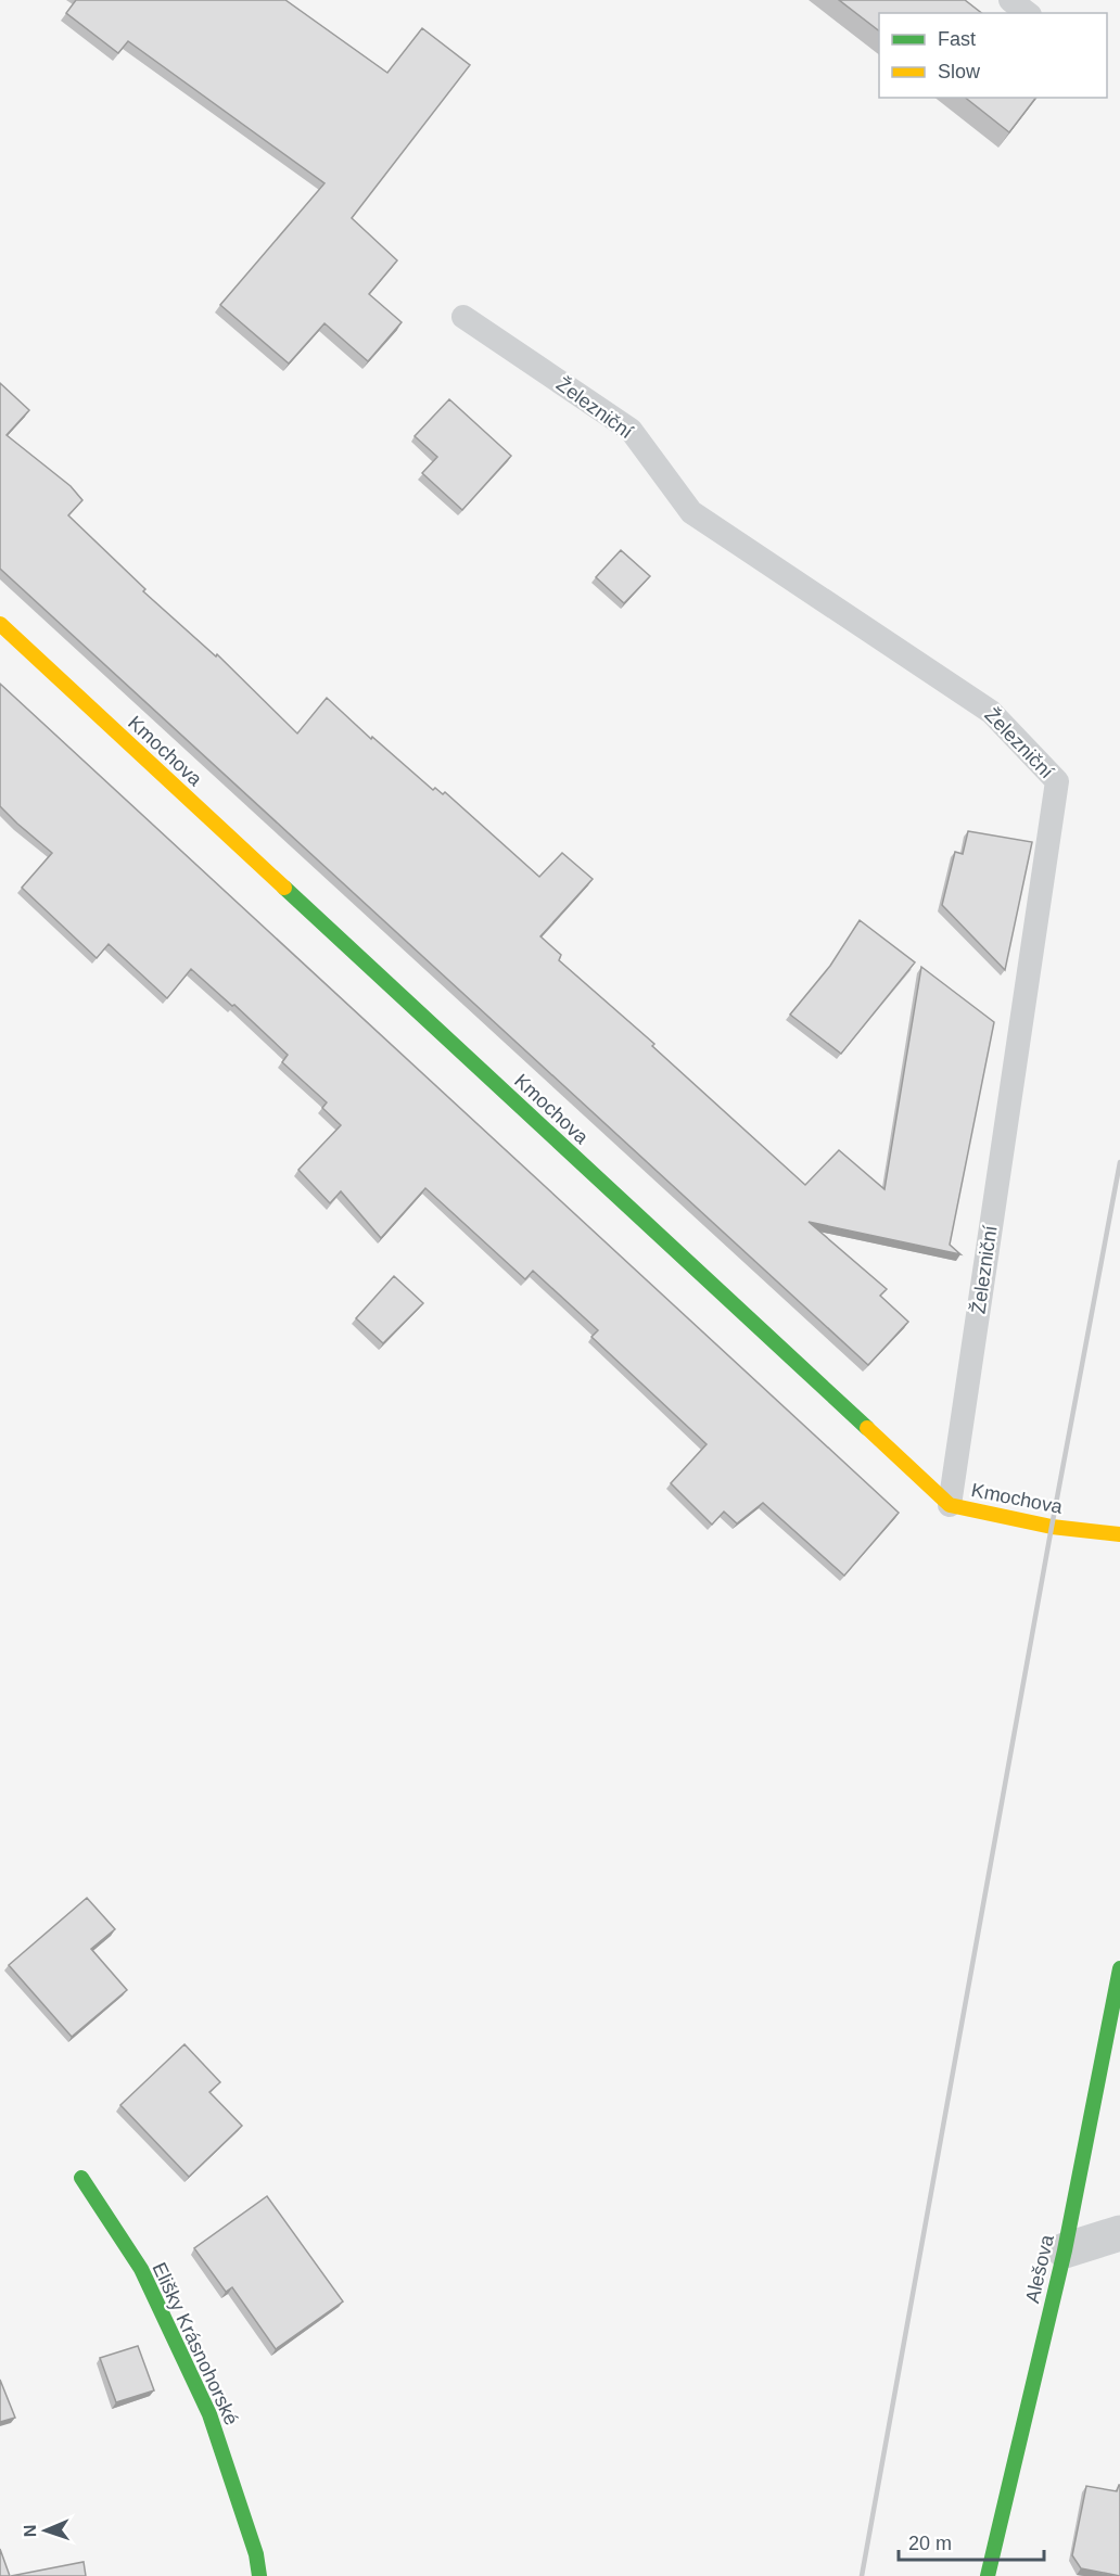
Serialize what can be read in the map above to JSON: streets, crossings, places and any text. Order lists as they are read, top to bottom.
{
  "streets": {
    "street": ["Kmochova", "Alešova", "Elišky Krásnohorské"],
    "lane": ["Železniční"]
  },
  "crossings": [
    ["Železniční", "Kmochova"]
  ],
  "legend": ["Fast", "Slow"],
  "scale_bar": "20 m",
  "north": "left"
}
